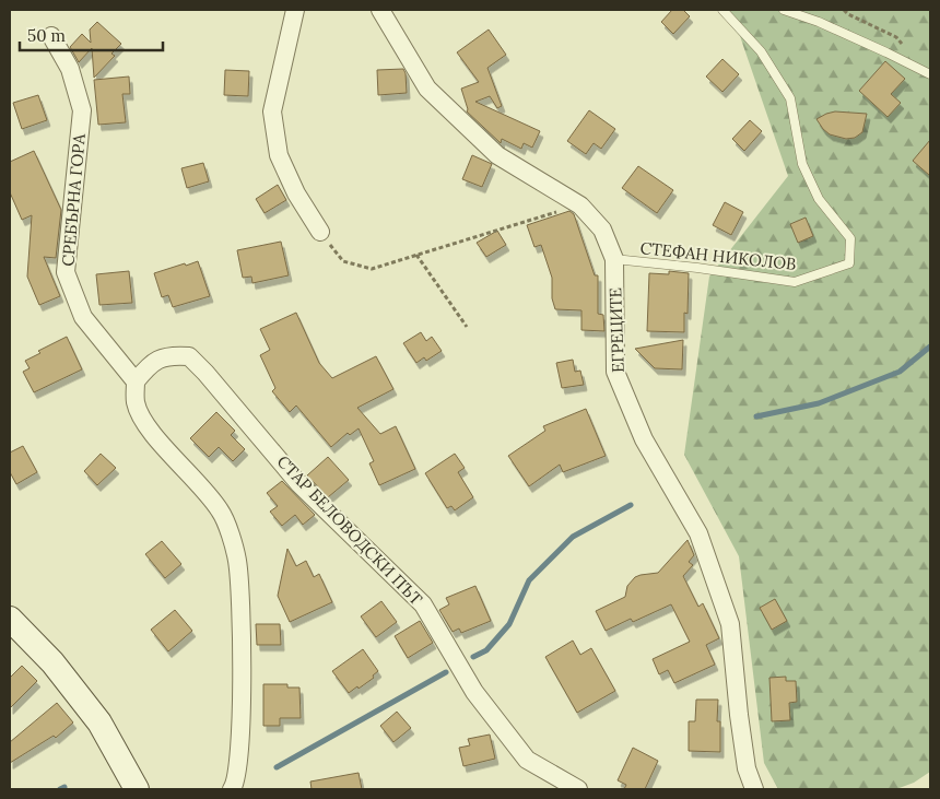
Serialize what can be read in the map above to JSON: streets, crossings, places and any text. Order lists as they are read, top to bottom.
{
  "streets": {
    "street": ["СРЕБЪРНА ГОРА", "ЕГРЕЦИТЕ", "СТАР БЕЛОВОДСКИ ПЪТ"],
    "lane": ["СТЕФАН НИКОЛОВ"]
  },
  "crossings": [
    ["СРЕБЪРНА ГОРА", "СТАР БЕЛОВОДСКИ ПЪТ"],
    ["СТЕФАН НИКОЛОВ", "ЕГРЕЦИТЕ"]
  ],
  "scale_bar": "50 m"
}
